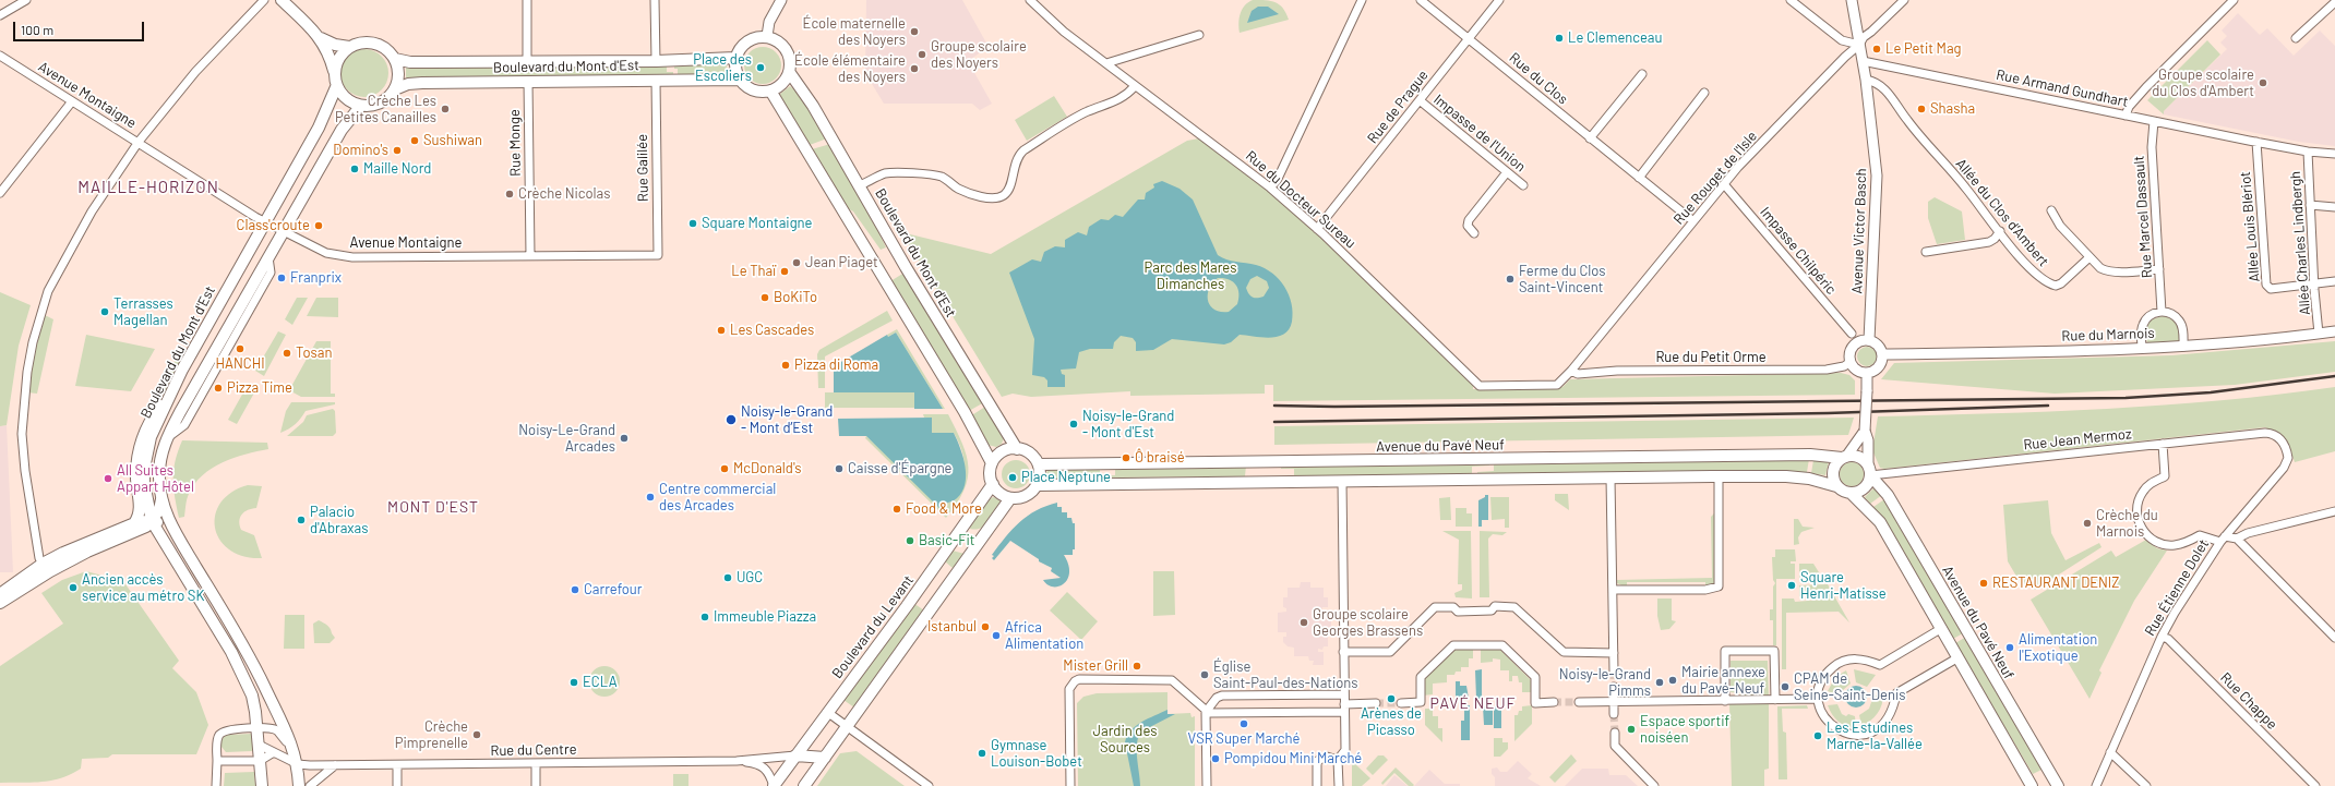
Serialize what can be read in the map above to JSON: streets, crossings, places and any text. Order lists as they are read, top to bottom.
{
  "streets": {
    "main road": ["Boulevard du Mont d'Est", "Avenue du Pavé Neuf", "Boulevard du Levant"],
    "street": [
      "Rue du Clos",
      "Rue Armand Gundhart",
      "Avenue Montaigne",
      "Rue de Prague",
      "Impasse de l'Union",
      "Rue Monge",
      "Rue Galilée",
      "Rue Rouget de l'Isle",
      "Rue du Docteur Sureau",
      "Allée du Clos d’Ambert",
      "Rue Marcel Dassault",
      "Allée Louis Blériot",
      "Avenue Victor Basch",
      "Allée Charles Lindbergh",
      "Impasse Chilpéric",
      "Rue du Marnois",
      "Rue du Petit Orme",
      "Rue Jean Mermoz",
      "Rue Étienne Dolet",
      "Rue Chappe",
      "Rue du Centre"
    ]
  },
  "crossings": [
    ["Boulevard du Mont d'Est", "Avenue Montaigne"],
    ["Boulevard du Mont d'Est", "Rue Monge"],
    ["Boulevard du Mont d'Est", "Rue Galilée"],
    ["Boulevard du Mont d'Est", "Avenue du Pavé Neuf"],
    ["Boulevard du Mont d'Est", "Boulevard du Levant"],
    ["Boulevard du Mont d'Est", "Rue du Centre"],
    ["Rue du Clos", "Rue de Prague"],
    ["Rue du Clos", "Rue Rouget de l'Isle"],
    ["Rue Armand Gundhart", "Rue Marcel Dassault"],
    ["Rue Armand Gundhart", "Allée Louis Blériot"],
    ["Rue Armand Gundhart", "Avenue Victor Basch"],
    ["Rue Armand Gundhart", "Allée Charles Lindbergh"],
    ["Avenue Montaigne", "Rue Monge"],
    ["Avenue Montaigne", "Rue Galilée"],
    ["Rue de Prague", "Impasse de l'Union"],
    ["Rue de Prague", "Rue du Docteur Sureau"],
    ["Rue Rouget de l'Isle", "Rue du Docteur Sureau"],
    ["Rue Rouget de l'Isle", "Avenue Victor Basch"],
    ["Rue Rouget de l'Isle", "Impasse Chilpéric"],
    ["Rue Rouget de l'Isle", "Rue du Petit Orme"],
    ["Allée du Clos d’Ambert", "Avenue Victor Basch"],
    ["Allée Louis Blériot", "Allée Charles Lindbergh"],
    ["Avenue Victor Basch", "Rue du Marnois"],
    ["Avenue Victor Basch", "Rue du Petit Orme"],
    ["Allée Charles Lindbergh", "Rue du Marnois"],
    ["Rue du Marnois", "Rue du Petit Orme"],
    ["Rue Jean Mermoz", "Avenue du Pavé Neuf"],
    ["Rue Jean Mermoz", "Rue Étienne Dolet"],
    ["Avenue du Pavé Neuf", "Boulevard du Levant"],
    ["Rue Étienne Dolet", "Rue Chappe"],
    ["Boulevard du Levant", "Rue du Centre"]
  ],
  "districts": ["MAILLE-HORIZON", "MONT D'EST", "PAVÉ NEUF"],
  "parks": ["Parc des Mares Dimanches", "Jardin des Sources"],
  "places": [
    "École maternelle des Noyers",
    "Le Clemenceau",
    "Le Petit Mag",
    "Groupe scolaire des Noyers",
    "Place des Escoliers",
    "École élémentaire des Noyers",
    "Groupe scolaire du Clos d'Ambert",
    "Crèche Les Petites Canailles",
    "Shasha",
    "Sushiwan",
    "Domino's",
    "Maille Nord",
    "Crèche Nicolas",
    "Square Montaigne",
    "Class'croute",
    "Jean Piaget",
    "Le Thaï",
    "Franprix",
    "Ferme du Clos Saint-Vincent",
    "BoKiTo",
    "Terrasses Magellan",
    "Les Cascades",
    "HANCHI",
    "Tosan",
    "Pizza di Roma",
    "Pizza Time",
    "Noisy-le-Grand - Mont d’Est",
    "Noisy-le-Grand - Mont d'Est",
    "Noisy-Le-Grand Arcades",
    "Ô braisé",
    "McDonald's",
    "Caisse d'Épargne",
    "Place Neptune",
    "All Suites Appart Hôtel",
    "Centre commercial des Arcades",
    "Food & More",
    "Palacio d'Abraxas",
    "Crèche du Marnois",
    "Basic-Fit",
    "UGC",
    "RESTAURANT DENIZ",
    "Square Henri-Matisse",
    "Ancien accès service au métro SK",
    "Carrefour",
    "Immeuble Piazza",
    "Groupe scolaire Georges Brassens",
    "Istanbul",
    "Africa Alimentation",
    "Alimentation l'Exotique",
    "Mister Grill",
    "Église Saint-Paul-des-Nations",
    "Mairie annexe du Pavé-Neuf",
    "ECLA",
    "Noisy-le-Grand Pimms",
    "CPAM de Seine-Saint-Denis",
    "Arènes de Picasso",
    "VSR Super Marché",
    "Espace sportif noiséen",
    "Crèche Pimprenelle",
    "Les Estudines Marne-la-Vallée",
    "Gymnase Louison-Bobet",
    "Pompidou Mini Marché"
  ],
  "scale_bar": "100 m"
}
